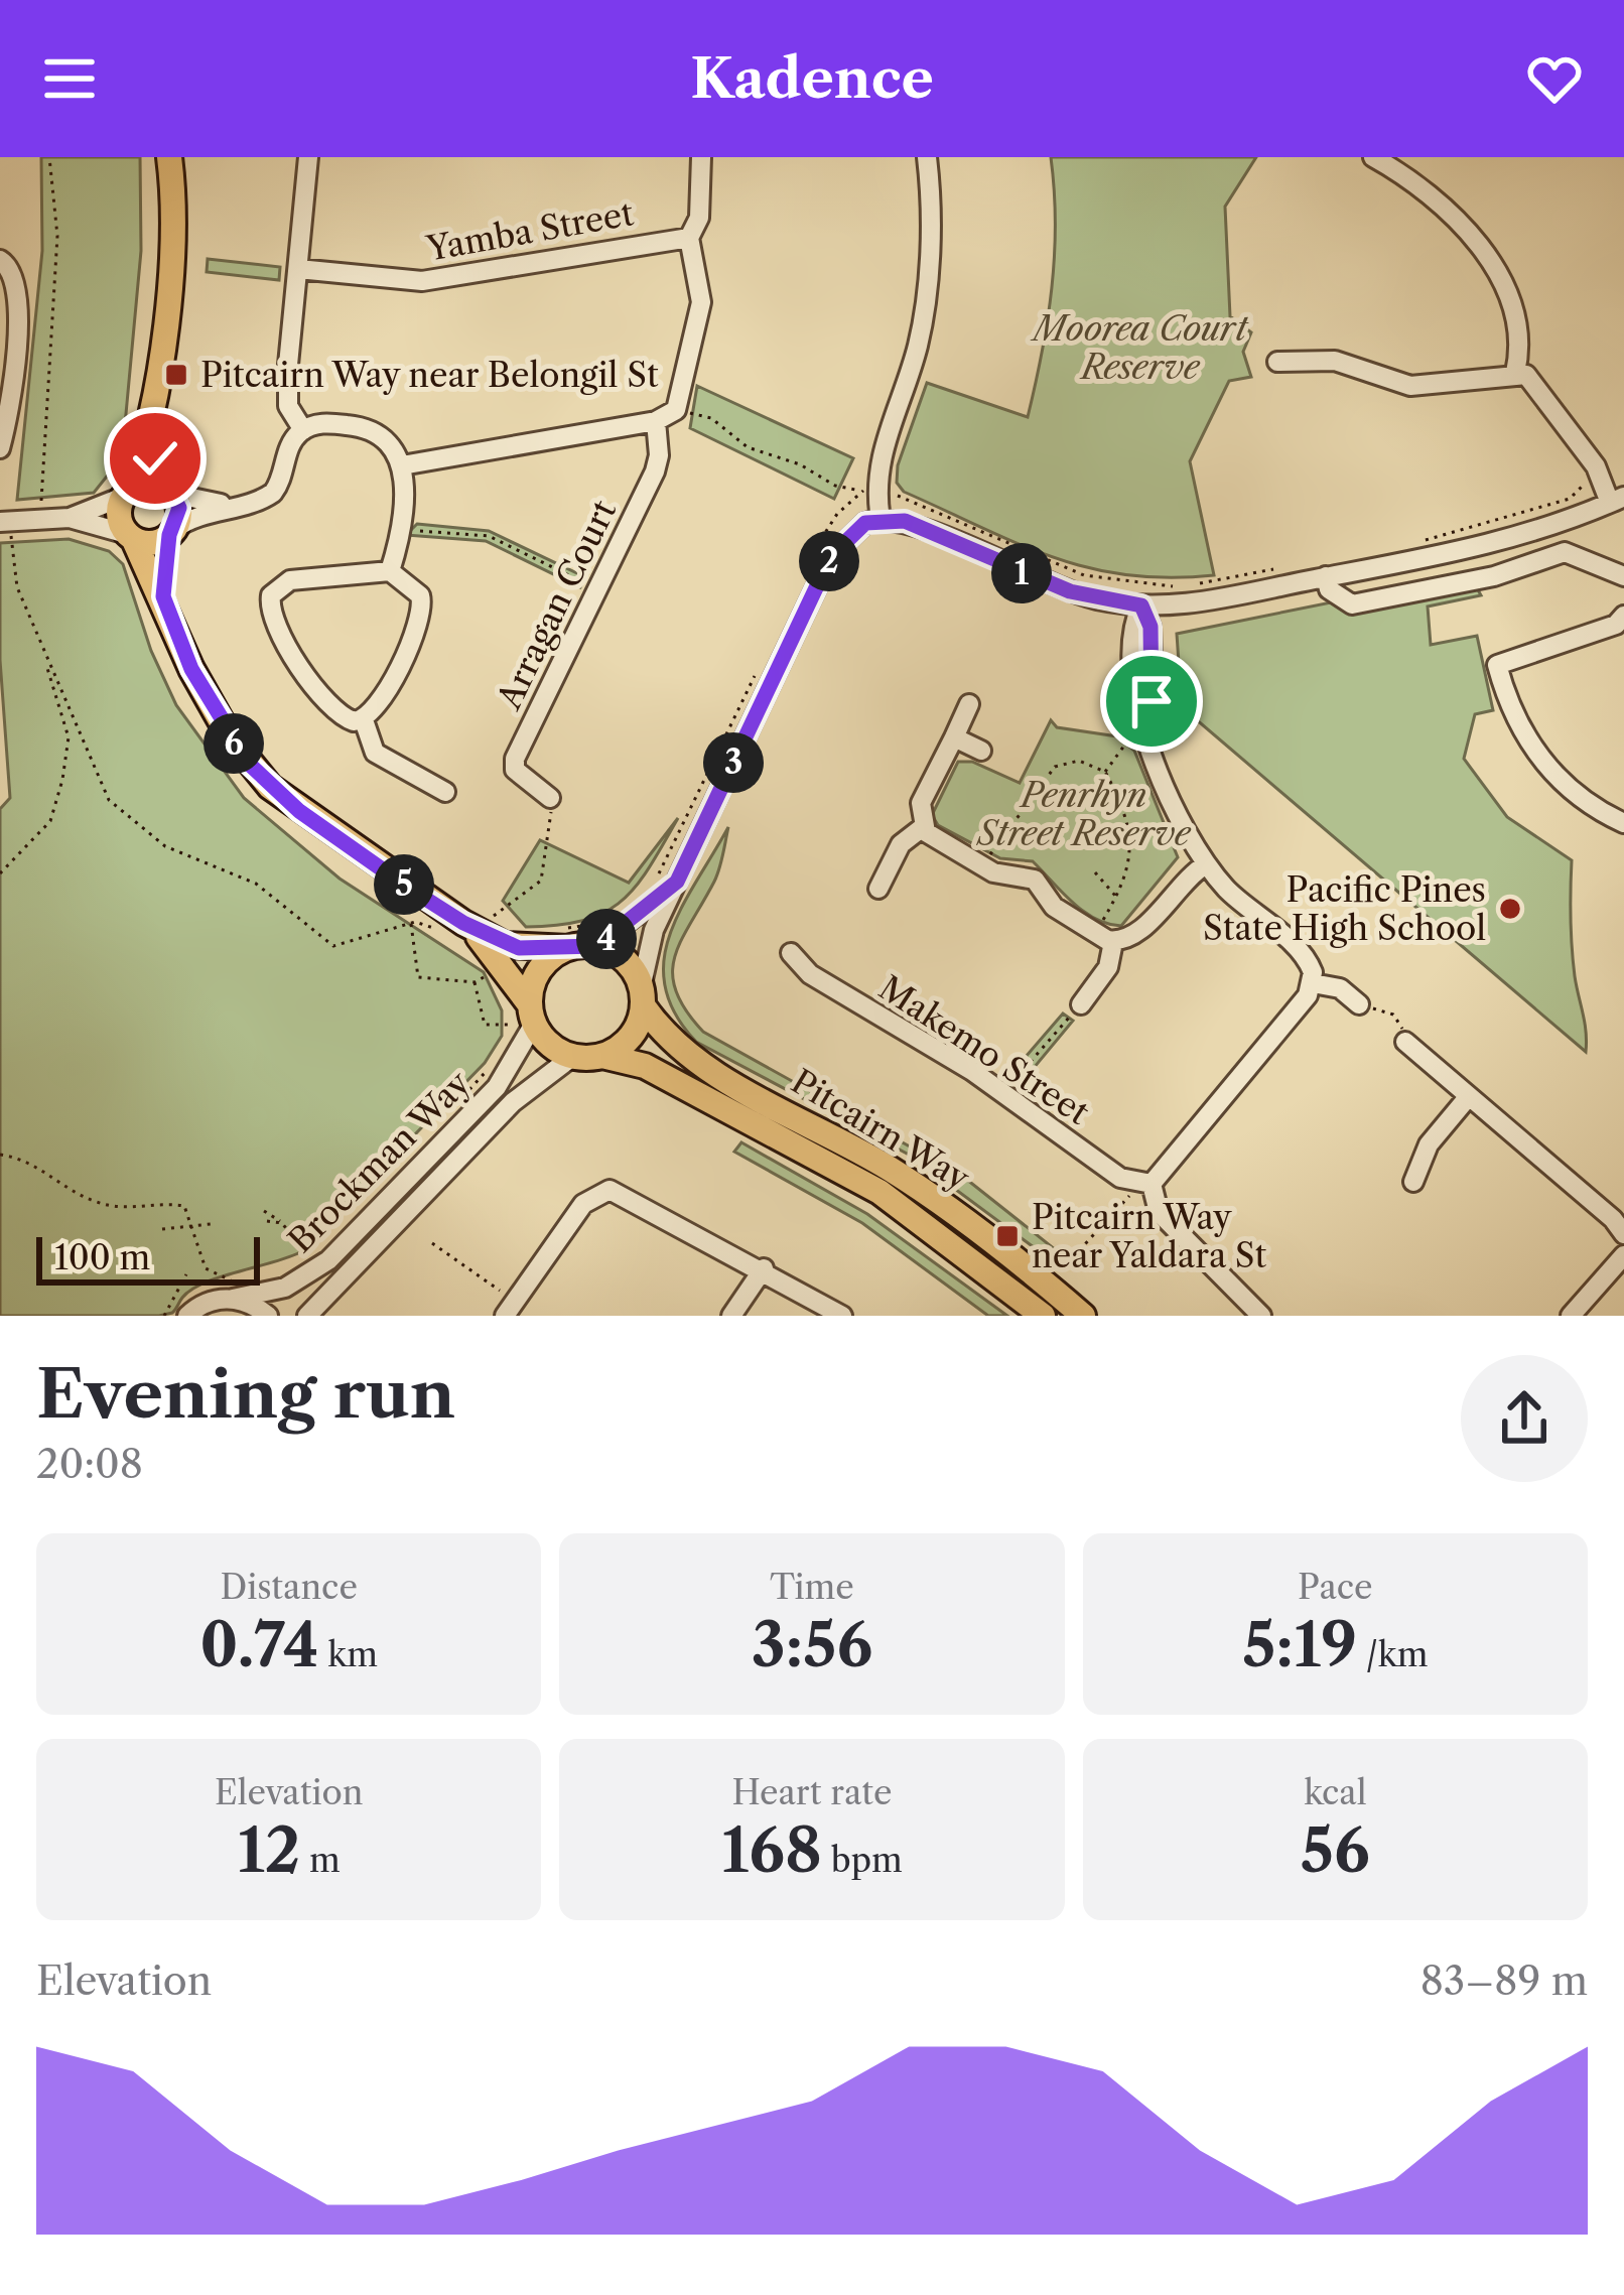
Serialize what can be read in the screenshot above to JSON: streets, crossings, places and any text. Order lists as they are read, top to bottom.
{
  "streets": {
    "main road": ["Pitcairn Way"],
    "street": [
      "Yamba Street",
      "Arragan Court",
      "Makemo Street",
      "Brockman Way"
    ]
  },
  "crossings": [
    ["Pitcairn Way", "Brockman Way"]
  ],
  "parks": ["Moorea Court Reserve", "Penrhyn Street Reserve"],
  "places": {
    "transit": ["Pitcairn Way near Belongil St", "Pitcairn Way near Yaldara St"],
    "other": ["Pacific Pines State High School"]
  },
  "scale_bar": "100 m",
  "page": {
    "header": "Kadence",
    "pins": [
      "2",
      "1",
      "6",
      "3",
      "5",
      "4"
    ],
    "scale": "100 m",
    "heading": ["Evening run", "20:08"],
    "stats": [
      ["Distance", "0.74 km"],
      ["Time", "3:56"],
      ["Pace", "5:19 /km"],
      ["Elevation", "12 m"],
      ["Heart rate", "168 bpm"],
      ["kcal", "56"]
    ],
    "chart": ["Elevation", "83–89 m"]
  }
}
